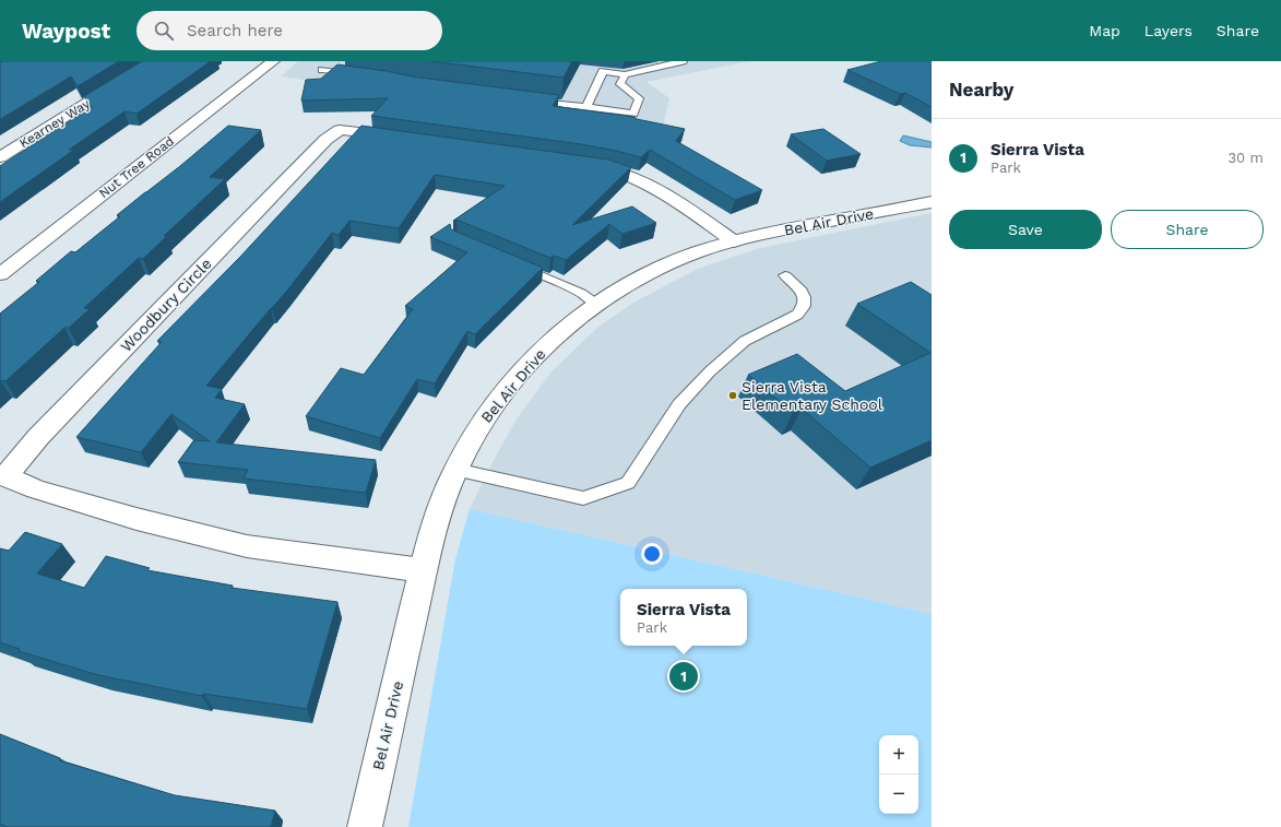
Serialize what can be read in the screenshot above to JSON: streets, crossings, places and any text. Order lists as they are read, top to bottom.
{
  "streets": {
    "street": [
      "Kearney Way",
      "Nut Tree Road",
      "Bel Air Drive",
      "Woodbury Circle"
    ]
  },
  "crossings": [
    ["Bel Air Drive", "Woodbury Circle"]
  ],
  "places": ["Sierra Vista Elementary School"],
  "page": {
    "header": "Waypost",
    "search": "Search here",
    "nav": ["Map", "Layers", "Share"],
    "heading": "Nearby",
    "list": [
      {
        "mark": "1",
        "name": "Sierra Vista",
        "note": "Park",
        "value": "30 m"
      }
    ],
    "buttons": ["Save", "Share"],
    "popup": ["Sierra Vista", "Park"],
    "pins": "1",
    "map_buttons": ["+", "−"]
  }
}
